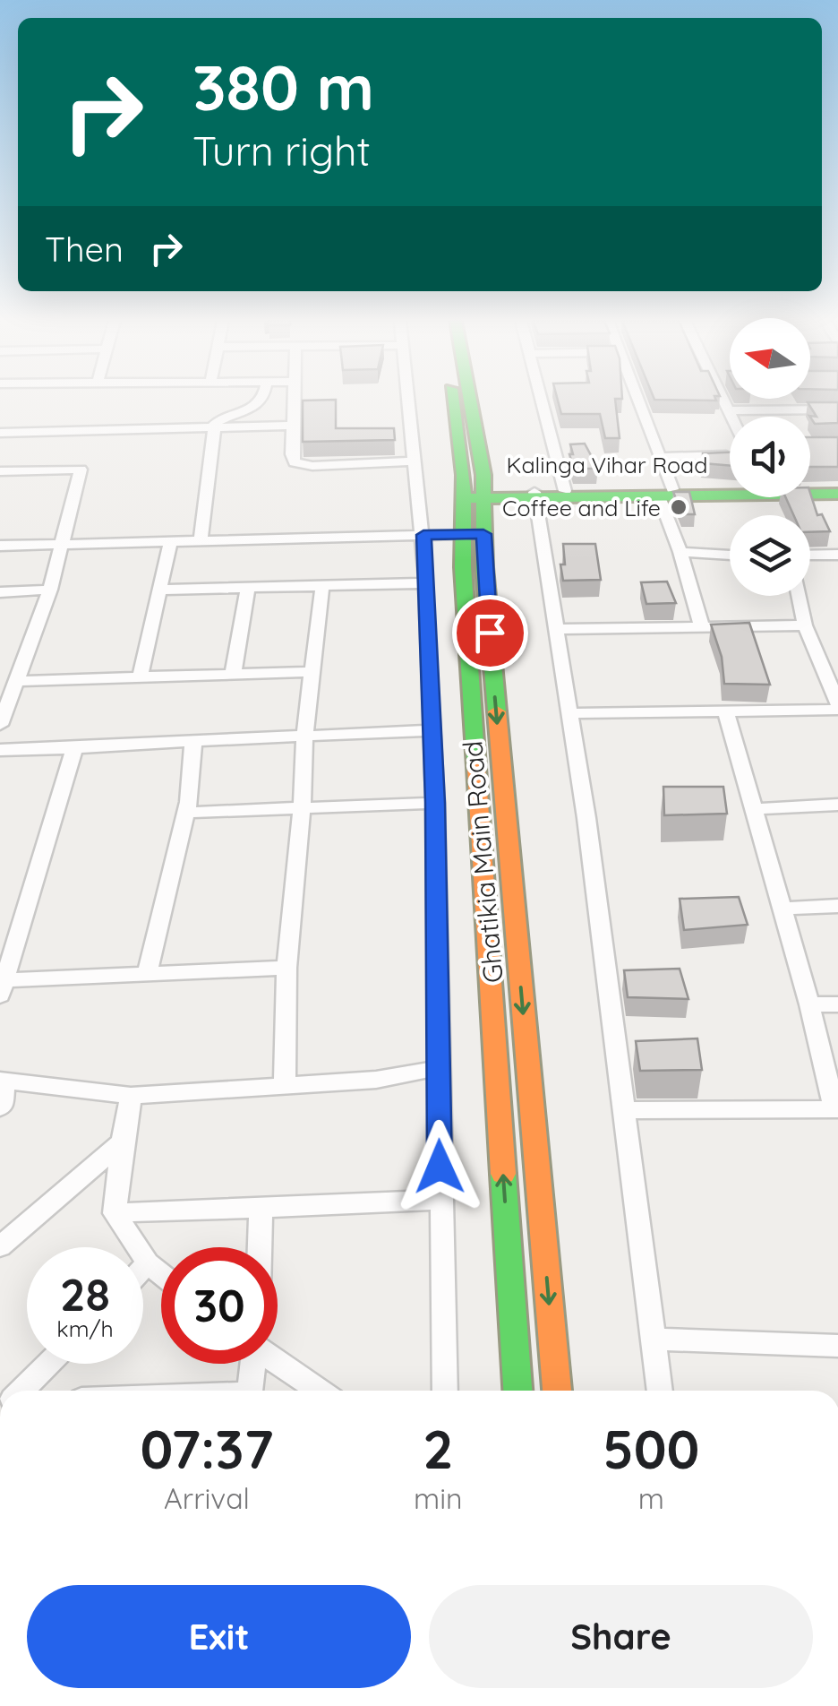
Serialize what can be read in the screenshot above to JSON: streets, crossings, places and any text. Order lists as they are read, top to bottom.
{
  "streets": {
    "street": ["Kalinga Vihar Road", "Ghatikia Main Road"]
  },
  "crossings": [
    ["Kalinga Vihar Road", "Ghatikia Main Road"]
  ],
  "places": ["Coffee and Life"],
  "north": "left",
  "page": {
    "turn": ["380 m", "Turn right"],
    "then": "Then",
    "speed": "28 km/h",
    "limit": "30",
    "eta": [
      "07:37",
      "Arrival",
      "2",
      "min",
      "500",
      "m"
    ],
    "buttons": ["Exit", "Share"]
  }
}
